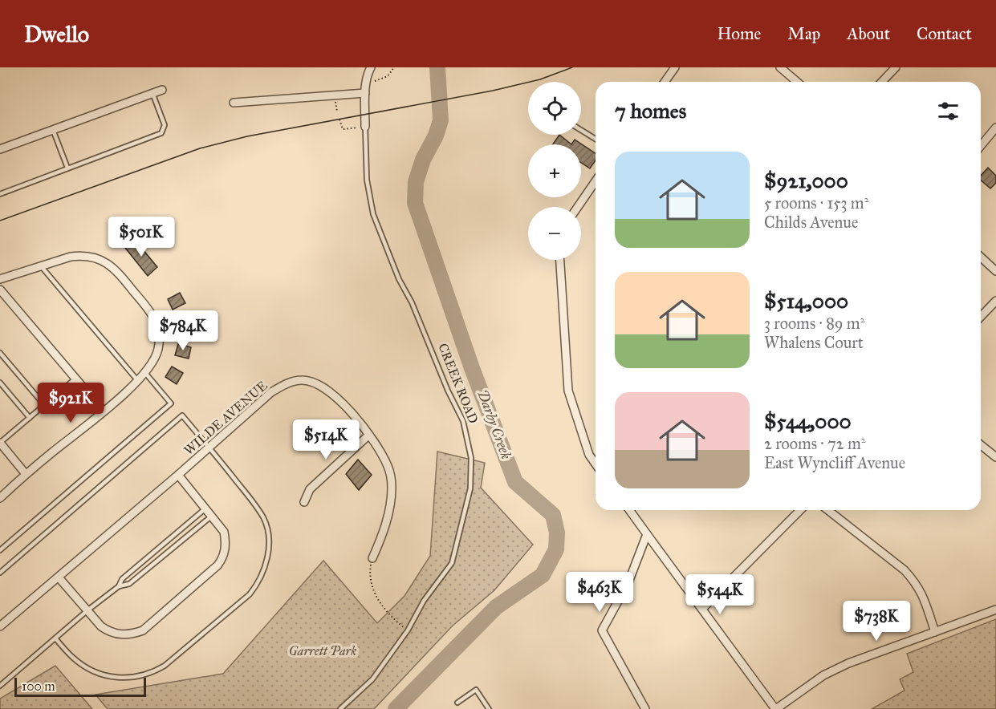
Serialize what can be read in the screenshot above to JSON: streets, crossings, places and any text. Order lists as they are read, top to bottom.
{
  "streets": {
    "street": ["CREEK ROAD", "WILDE AVENUE"]
  },
  "water": ["Darby Creek"],
  "parks": ["Garrett Park"],
  "scale_bar": "100 m",
  "page": {
    "header": "Dwello",
    "nav": [
      "Home",
      "Map",
      "About",
      "Contact"
    ],
    "map_buttons": ["+", "−"],
    "heading": "7 homes",
    "list": [
      {
        "name": "$921,000",
        "note": "5 rooms · 153 m² · Childs Avenue"
      },
      {
        "name": "$514,000",
        "note": "3 rooms · 89 m² · Whalens Court"
      },
      {
        "name": "$544,000",
        "note": "2 rooms · 72 m² · East Wyncliff Avenue"
      }
    ],
    "price": [
      "$501K",
      "$784K",
      "$921K",
      "$514K",
      "$463K",
      "$544K",
      "$738K"
    ],
    "scale": "100 m"
  }
}
